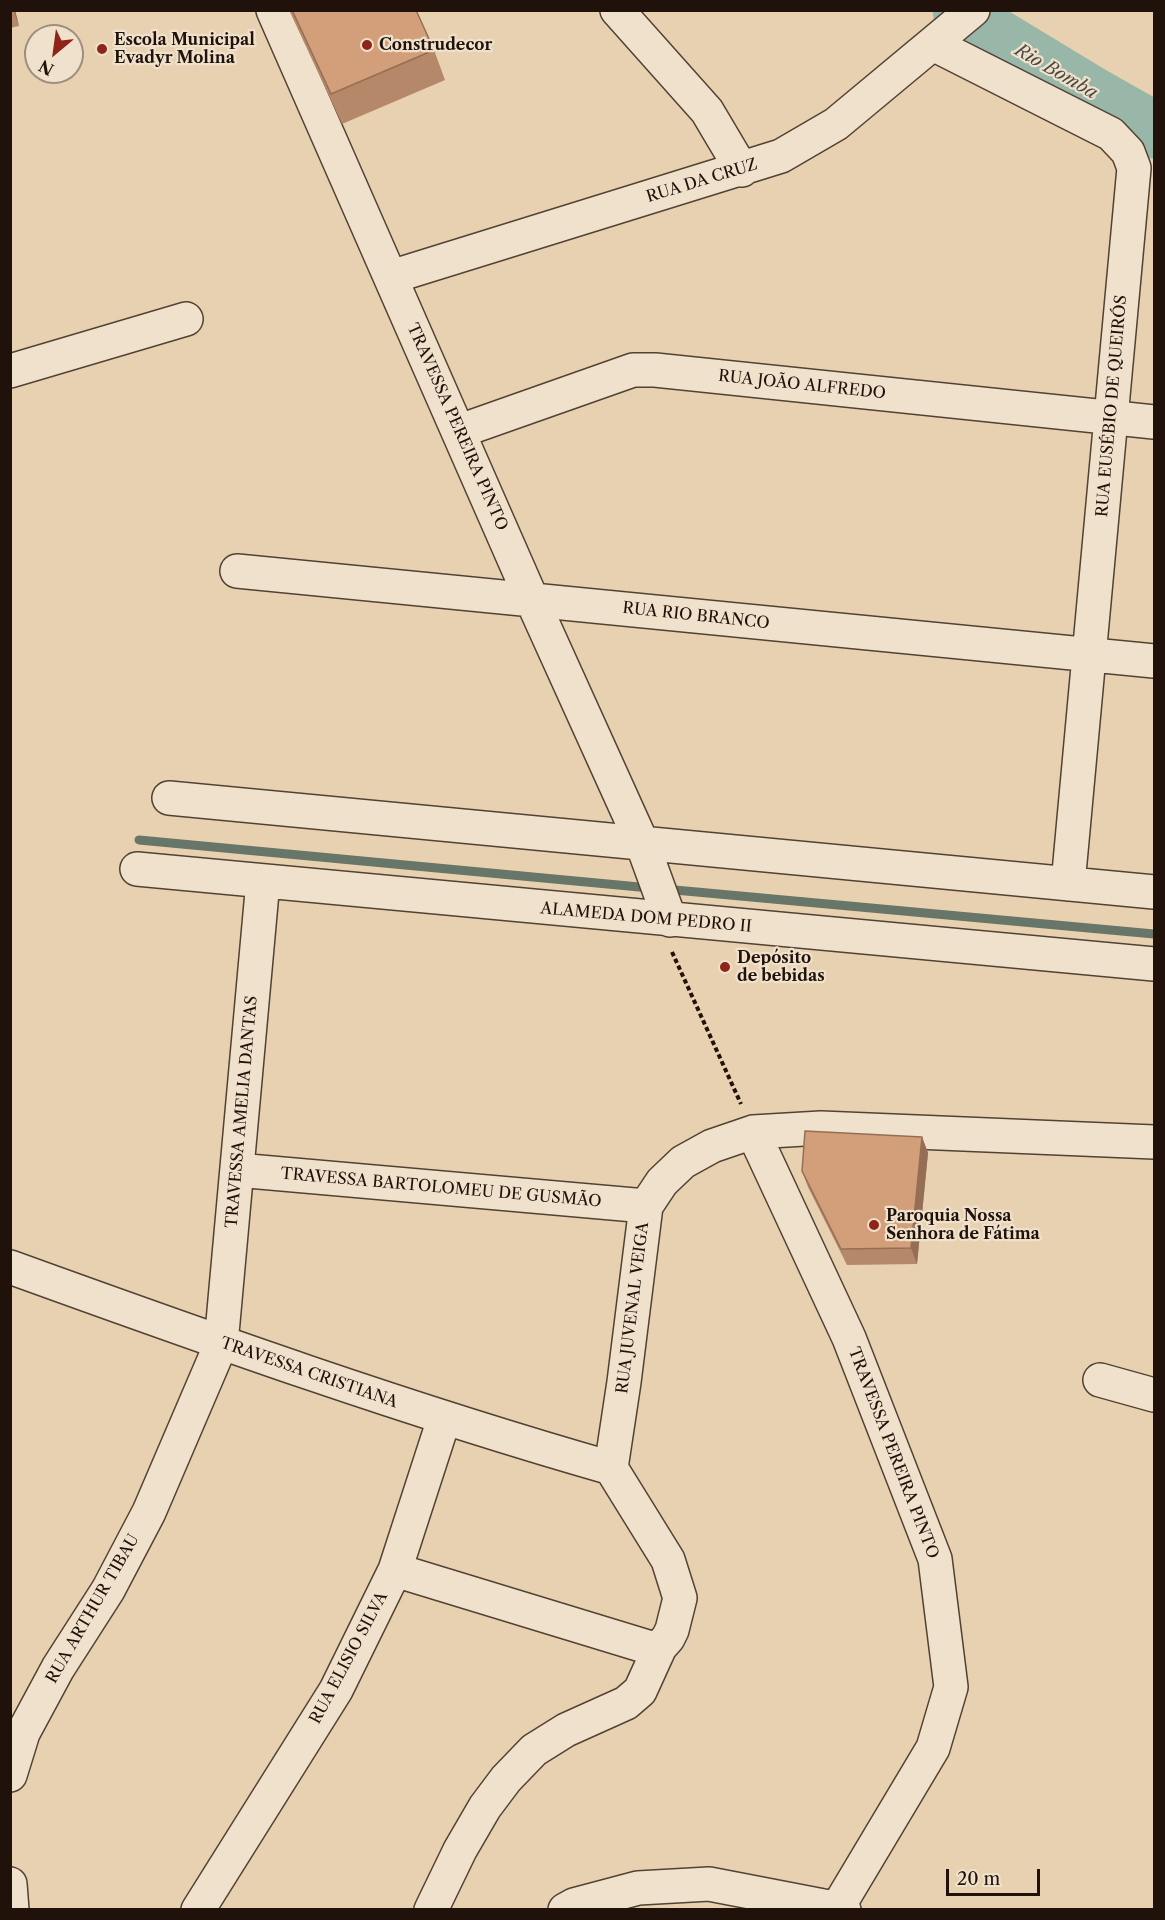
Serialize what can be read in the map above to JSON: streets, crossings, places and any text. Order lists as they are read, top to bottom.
{
  "streets": {
    "street": [
      "RUA DA CRUZ",
      "RUA JOÃO ALFREDO",
      "RUA EUSÉBIO DE QUEIRÓS",
      "TRAVESSA PEREIRA PINTO",
      "RUA RIO BRANCO",
      "ALAMEDA DOM PEDRO II",
      "TRAVESSA AMELIA DANTAS",
      "TRAVESSA BARTOLOMEU DE GUSMÃO",
      "RUA JUVENAL VEIGA",
      "TRAVESSA CRISTIANA",
      "RUA ARTHUR TIBAU",
      "RUA ELISIO SILVA"
    ]
  },
  "crossings": [
    ["RUA DA CRUZ", "RUA EUSÉBIO DE QUEIRÓS"],
    ["RUA DA CRUZ", "TRAVESSA PEREIRA PINTO"],
    ["RUA JOÃO ALFREDO", "RUA EUSÉBIO DE QUEIRÓS"],
    ["RUA JOÃO ALFREDO", "TRAVESSA PEREIRA PINTO"],
    ["RUA EUSÉBIO DE QUEIRÓS", "RUA RIO BRANCO"],
    ["TRAVESSA PEREIRA PINTO", "RUA RIO BRANCO"],
    ["TRAVESSA PEREIRA PINTO", "RUA JUVENAL VEIGA"],
    ["ALAMEDA DOM PEDRO II", "TRAVESSA AMELIA DANTAS"],
    ["TRAVESSA AMELIA DANTAS", "TRAVESSA BARTOLOMEU DE GUSMÃO"],
    ["TRAVESSA AMELIA DANTAS", "TRAVESSA CRISTIANA"],
    ["TRAVESSA AMELIA DANTAS", "RUA ARTHUR TIBAU"],
    ["TRAVESSA BARTOLOMEU DE GUSMÃO", "RUA JUVENAL VEIGA"],
    ["RUA JUVENAL VEIGA", "TRAVESSA CRISTIANA"],
    ["TRAVESSA CRISTIANA", "RUA ARTHUR TIBAU"],
    ["TRAVESSA CRISTIANA", "RUA ELISIO SILVA"]
  ],
  "water": ["Rio Bomba"],
  "places": [
    "Construdecor",
    "Escola Municipal Evadyr Molina",
    "Depósito de bebidas",
    "Paroquia Nossa Senhora de Fátima"
  ],
  "scale_bar": "20 m",
  "north": "bottom left"
}
